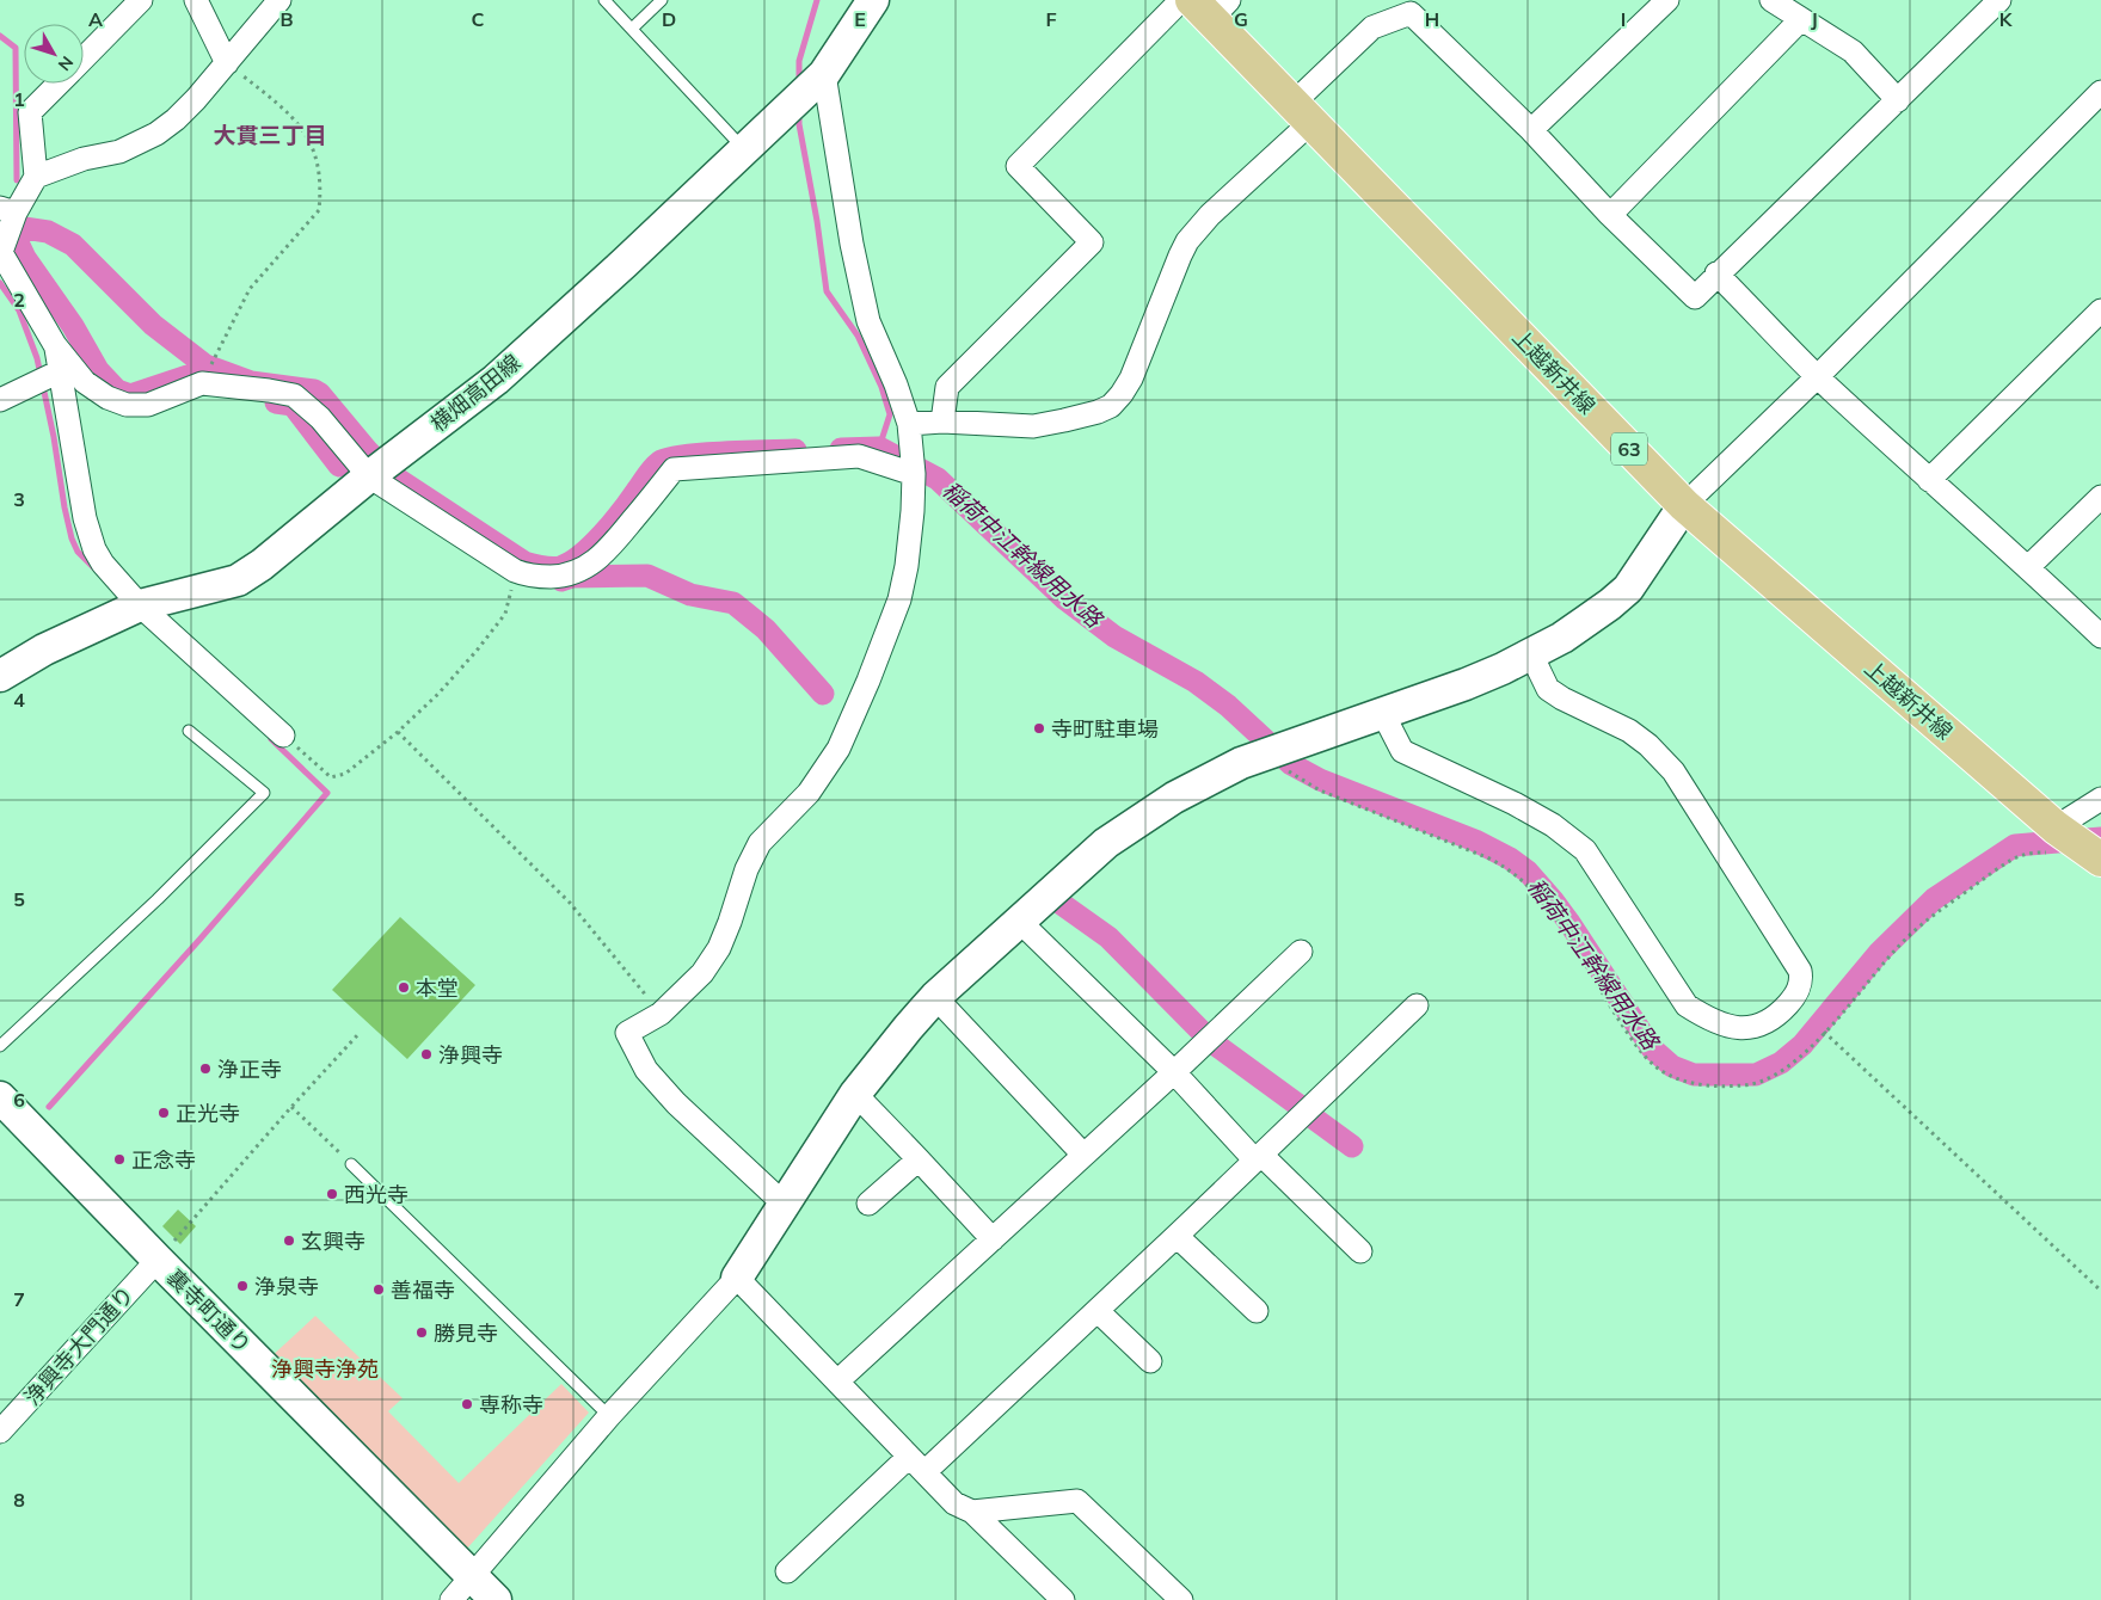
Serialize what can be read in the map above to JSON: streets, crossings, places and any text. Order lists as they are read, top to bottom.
{
  "streets": {
    "main road": ["上越新井線", "63"],
    "street": ["横畑高田線", "裏寺町通り", "浄興寺大門通り"]
  },
  "crossings": [
    ["裏寺町通り", "浄興寺大門通り"]
  ],
  "districts": ["大貫三丁目"],
  "water": ["稲荷中江幹線用水路"],
  "parks": ["浄興寺浄苑"],
  "places": [
    "寺町駐車場",
    "本堂",
    "浄興寺",
    "浄正寺",
    "正光寺",
    "正念寺",
    "西光寺",
    "玄興寺",
    "浄泉寺",
    "善福寺",
    "勝見寺",
    "専称寺"
  ],
  "north": "bottom right",
  "grid": {
    "columns": [
      "A",
      "B",
      "C",
      "D",
      "E",
      "F",
      "G",
      "H",
      "I",
      "J",
      "K"
    ],
    "rows": [
      "1",
      "2",
      "3",
      "4",
      "5",
      "6",
      "7",
      "8"
    ]
  }
}
